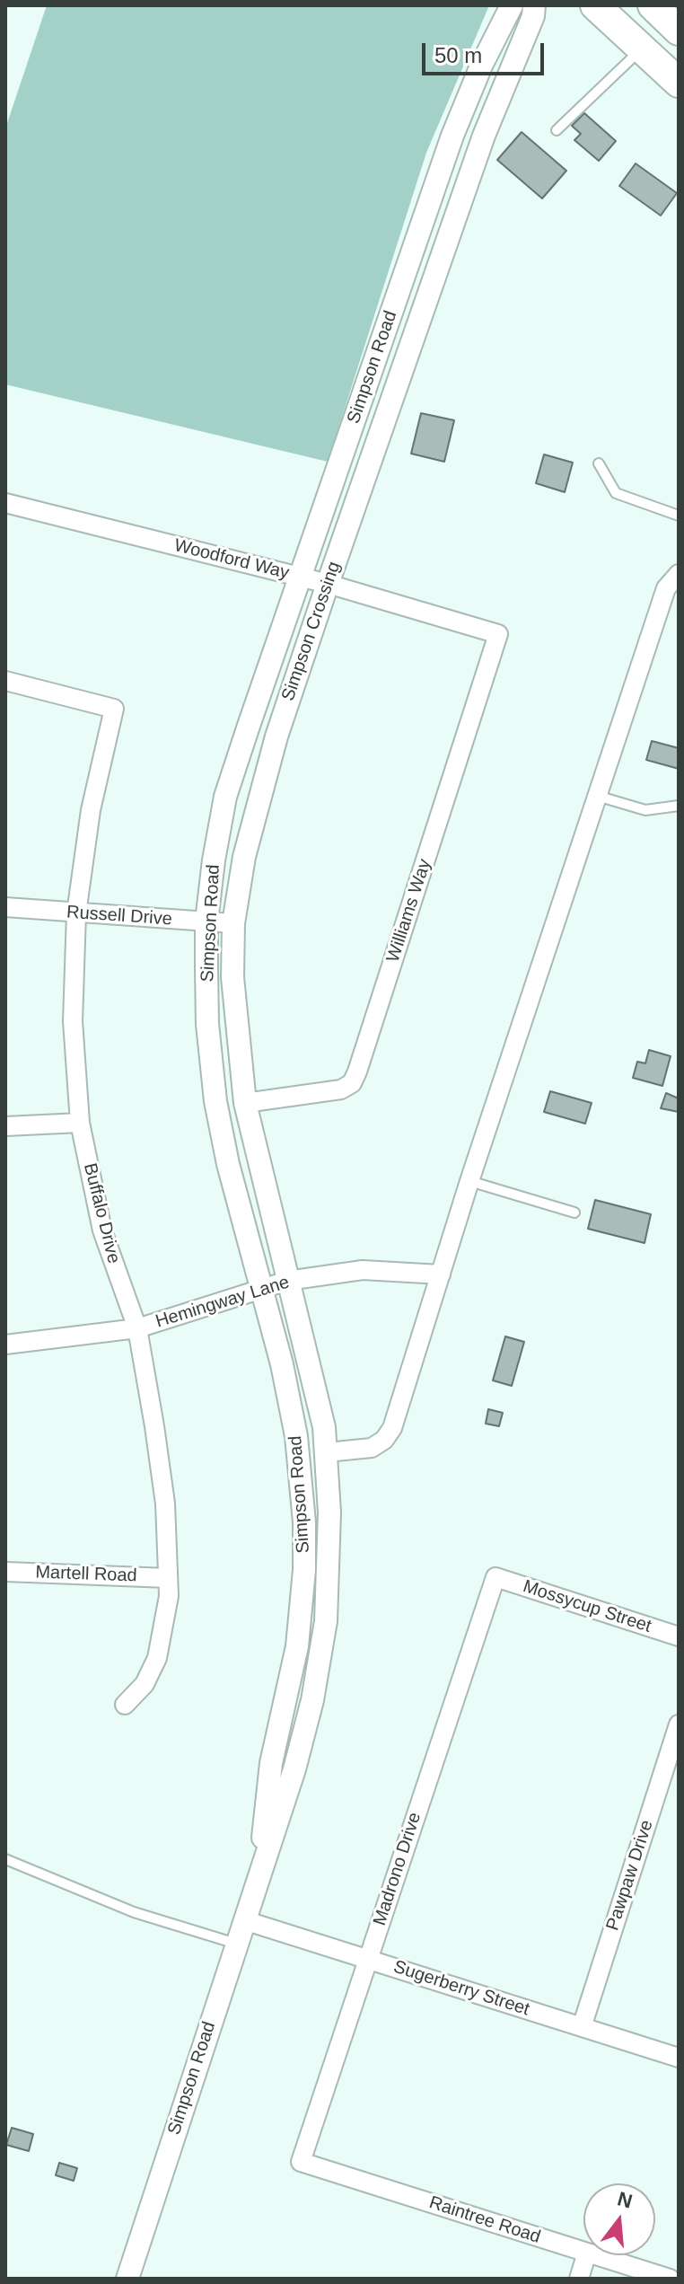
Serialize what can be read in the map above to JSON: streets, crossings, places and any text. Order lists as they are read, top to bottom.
{
  "streets": {
    "street": [
      "Simpson Road",
      "Woodford Way",
      "Simpson Crossing",
      "Williams Way",
      "Russell Drive",
      "Buffalo Drive",
      "Hemingway Lane",
      "Martell Road",
      "Mossycup Street",
      "Madrono Drive",
      "Pawpaw Drive",
      "Sugerberry Street",
      "Raintree Road"
    ]
  },
  "crossings": [
    ["Simpson Road", "Woodford Way"],
    ["Simpson Road", "Simpson Crossing"],
    ["Simpson Road", "Russell Drive"],
    ["Simpson Road", "Hemingway Lane"],
    ["Simpson Road", "Sugerberry Street"],
    ["Woodford Way", "Simpson Crossing"],
    ["Woodford Way", "Williams Way"],
    ["Simpson Crossing", "Williams Way"],
    ["Simpson Crossing", "Russell Drive"],
    ["Simpson Crossing", "Hemingway Lane"],
    ["Russell Drive", "Buffalo Drive"],
    ["Buffalo Drive", "Hemingway Lane"],
    ["Buffalo Drive", "Martell Road"],
    ["Mossycup Street", "Madrono Drive"],
    ["Madrono Drive", "Sugerberry Street"],
    ["Madrono Drive", "Raintree Road"],
    ["Pawpaw Drive", "Sugerberry Street"]
  ],
  "scale_bar": "50 m",
  "north": "top"
}
